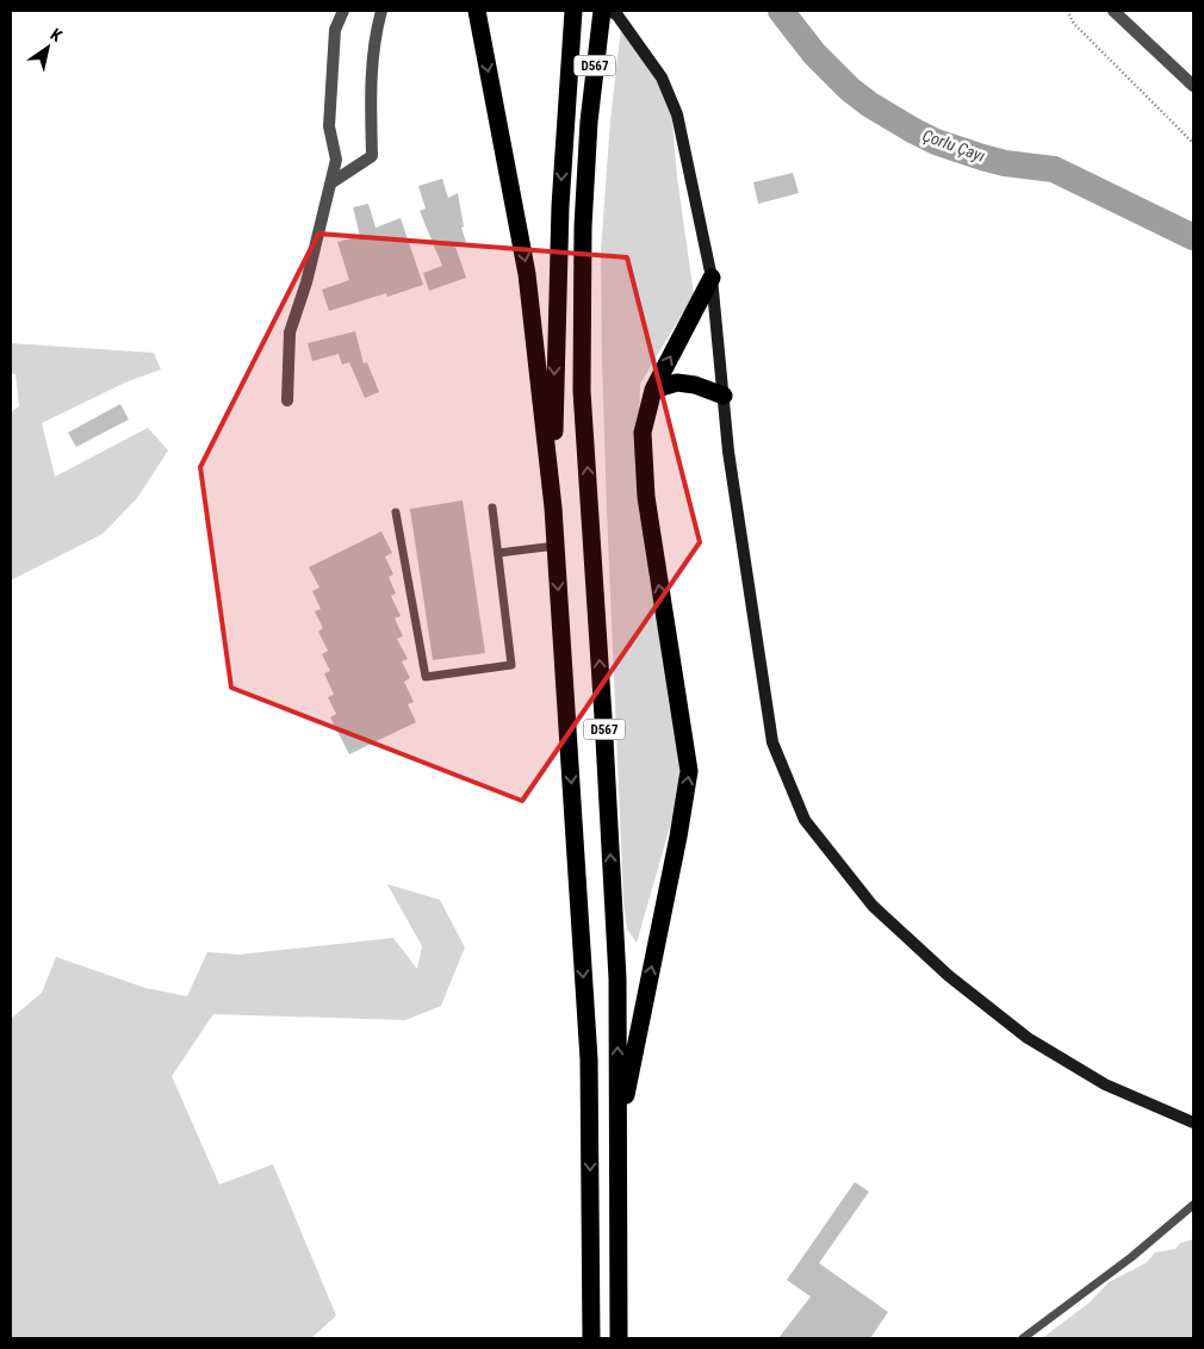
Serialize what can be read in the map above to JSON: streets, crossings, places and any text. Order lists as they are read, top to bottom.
{
  "streets": {
    "highway": ["D567"]
  },
  "water": ["Çorlu Çayı"],
  "north": "top right"
}
